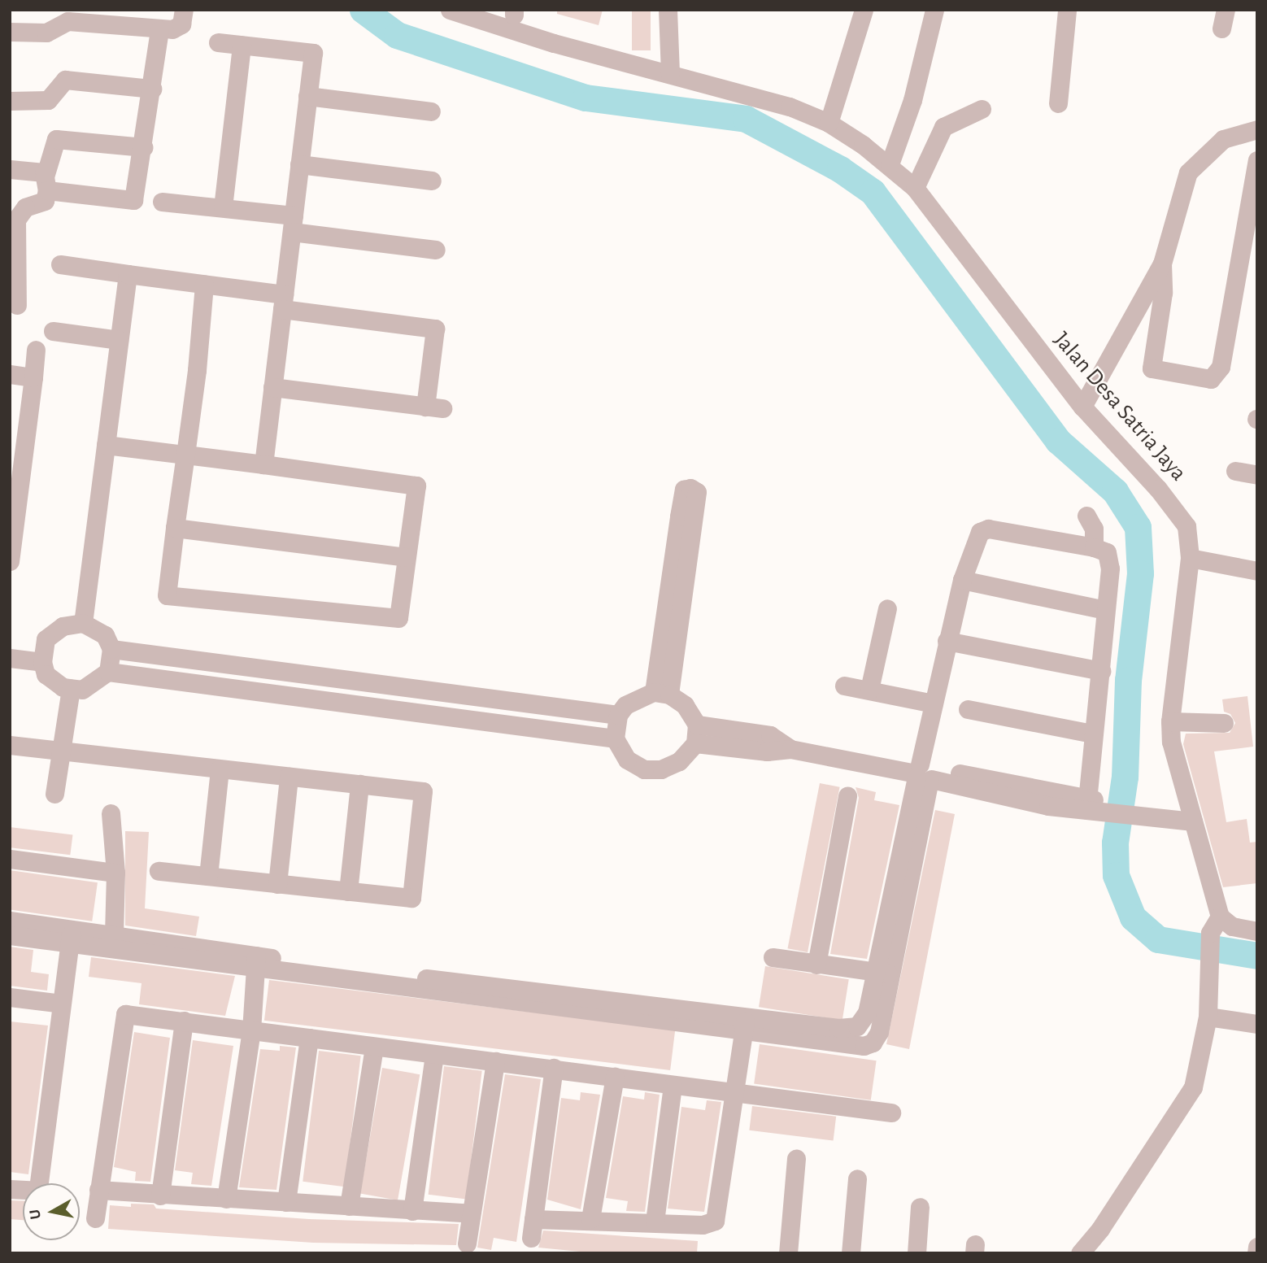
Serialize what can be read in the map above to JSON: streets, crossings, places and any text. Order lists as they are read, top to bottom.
{
  "streets": {
    "street": ["Jalan Desa Satria Jaya"]
  },
  "north": "left"
}
